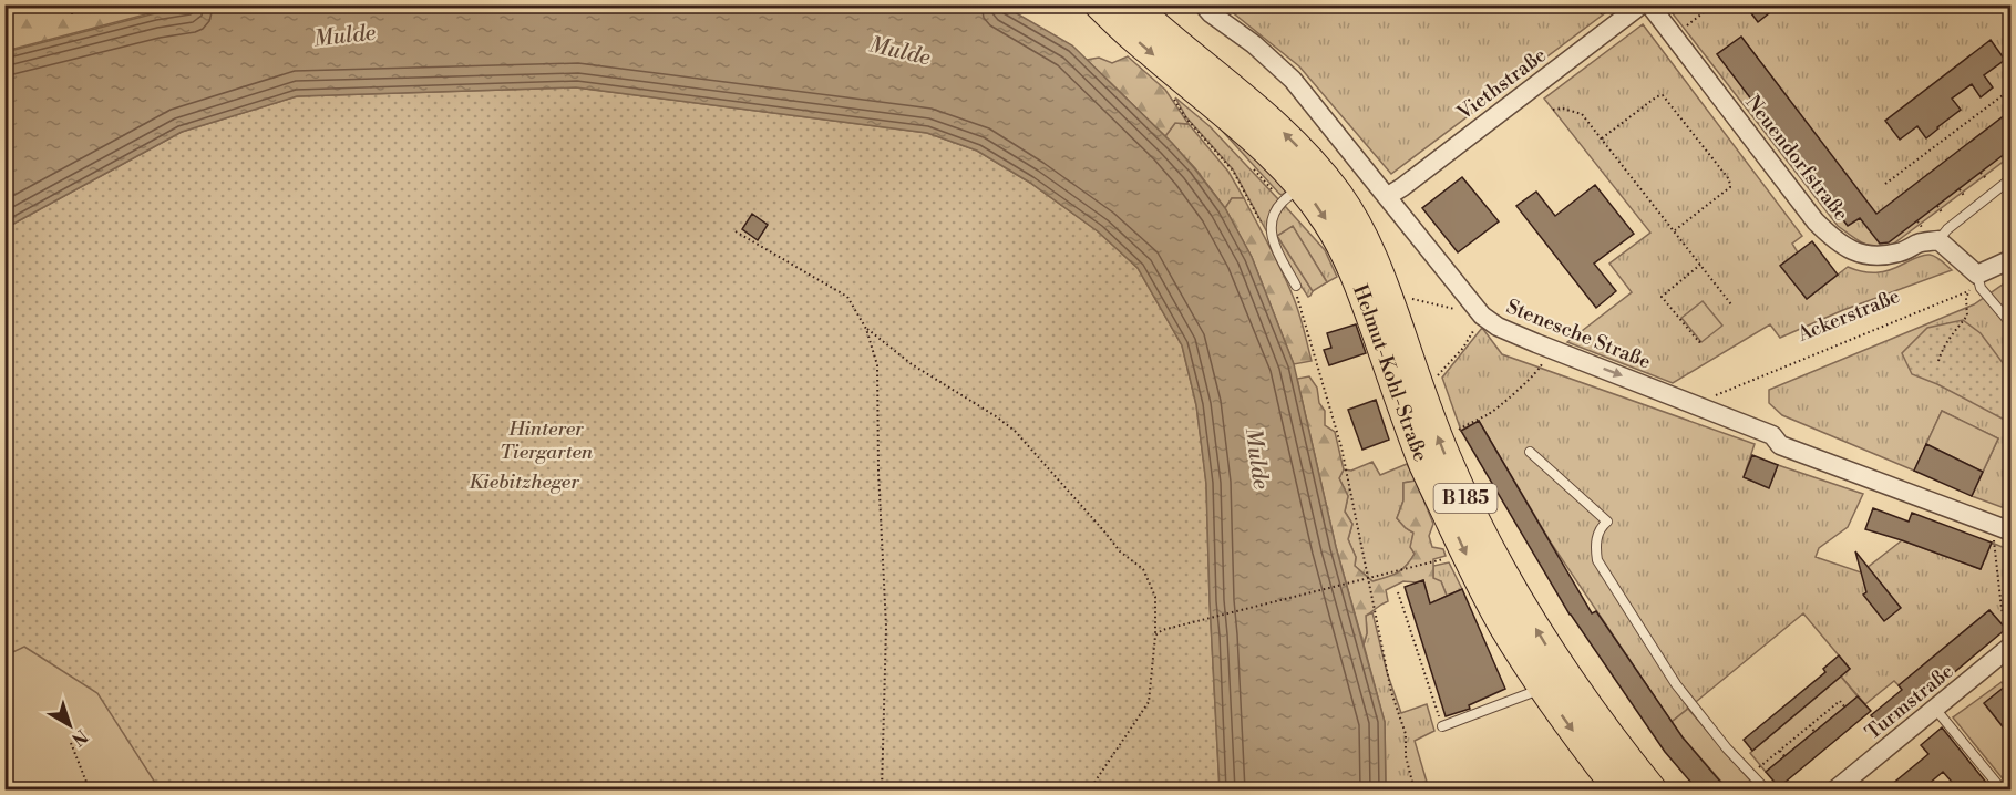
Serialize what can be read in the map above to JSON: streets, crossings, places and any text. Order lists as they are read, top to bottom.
{
  "streets": {
    "main road": ["Helmut-Kohl-Straße", "B 185"],
    "street": [
      "Viethstraße",
      "Neuendorfstraße",
      "Stenesche Straße",
      "Turmstraße"
    ],
    "path": ["Ackerstraße"]
  },
  "crossings": [
    ["Viethstraße", "Stenesche Straße"],
    ["Ackerstraße", "Stenesche Straße"]
  ],
  "water": ["Mulde"],
  "parks": ["Hinterer Tiergarten", "Kiebitzheger"],
  "north": "bottom right"
}
